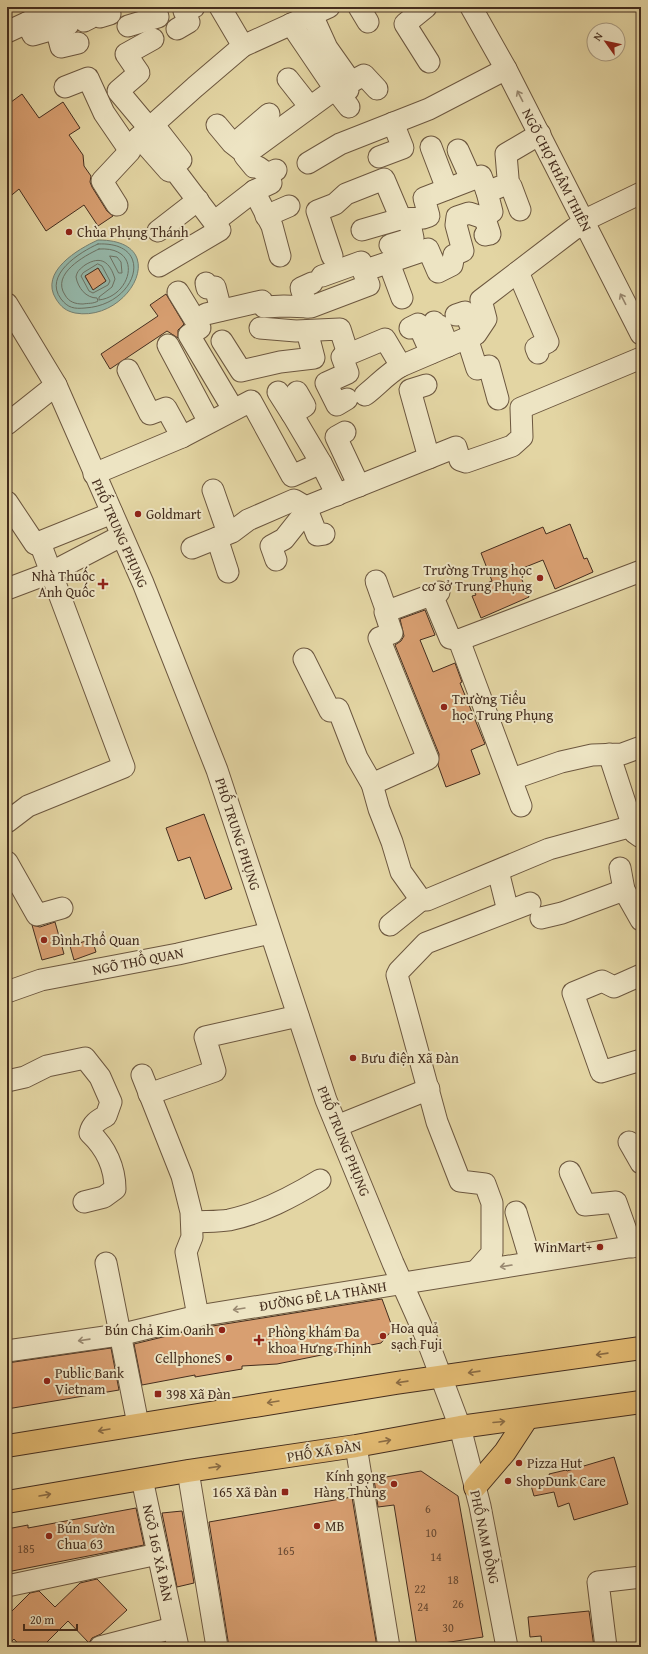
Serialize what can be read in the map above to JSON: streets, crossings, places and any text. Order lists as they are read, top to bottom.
{
  "streets": {
    "main road": ["PHỐ XÃ ĐÀN"],
    "street": [
      "NGÕ CHỢ KHÂM THIÊN",
      "PHỐ TRUNG PHỤNG",
      "NGÕ THỔ QUAN",
      "ĐƯỜNG ĐÊ LA THÀNH",
      "PHỐ NAM ĐỒNG",
      "NGÕ 165 XÃ ĐÀN"
    ]
  },
  "crossings": [
    ["PHỐ TRUNG PHỤNG", "NGÕ THỔ QUAN"],
    ["PHỐ TRUNG PHỤNG", "ĐƯỜNG ĐÊ LA THÀNH"],
    ["PHỐ TRUNG PHỤNG", "PHỐ NAM ĐỒNG"],
    ["PHỐ XÃ ĐÀN", "PHỐ NAM ĐỒNG"],
    ["PHỐ XÃ ĐÀN", "NGÕ 165 XÃ ĐÀN"]
  ],
  "places": {
    "other": [
      "Chùa Phụng Thánh",
      "Goldmart",
      "Trường Trung học cơ sở Trung Phụng",
      "Trường Tiểu học Trung Phụng",
      "Đình Thổ Quan",
      "Bưu điện Xã Đàn",
      "WinMart+",
      "Bún Chả Kim Oanh",
      "Hoa quả sạch Fuji",
      "CellphoneS",
      "Public Bank Vietnam",
      "Pizza Hut",
      "ShopDunk Care",
      "Kính gọng Hàng Thùng",
      "MB",
      "Bún Sườn Chua 63"
    ],
    "health": ["Nhà Thuốc Anh Quốc", "Phòng khám Đa khoa Hưng Thịnh"],
    "transit": ["398 Xã Đàn", "165 Xã Đàn"]
  },
  "house_numbers": [
    "6",
    "10",
    "185",
    "165",
    "14",
    "18",
    "22",
    "26",
    "24",
    "30"
  ],
  "scale_bar": "20 m",
  "north": "top left"
}
